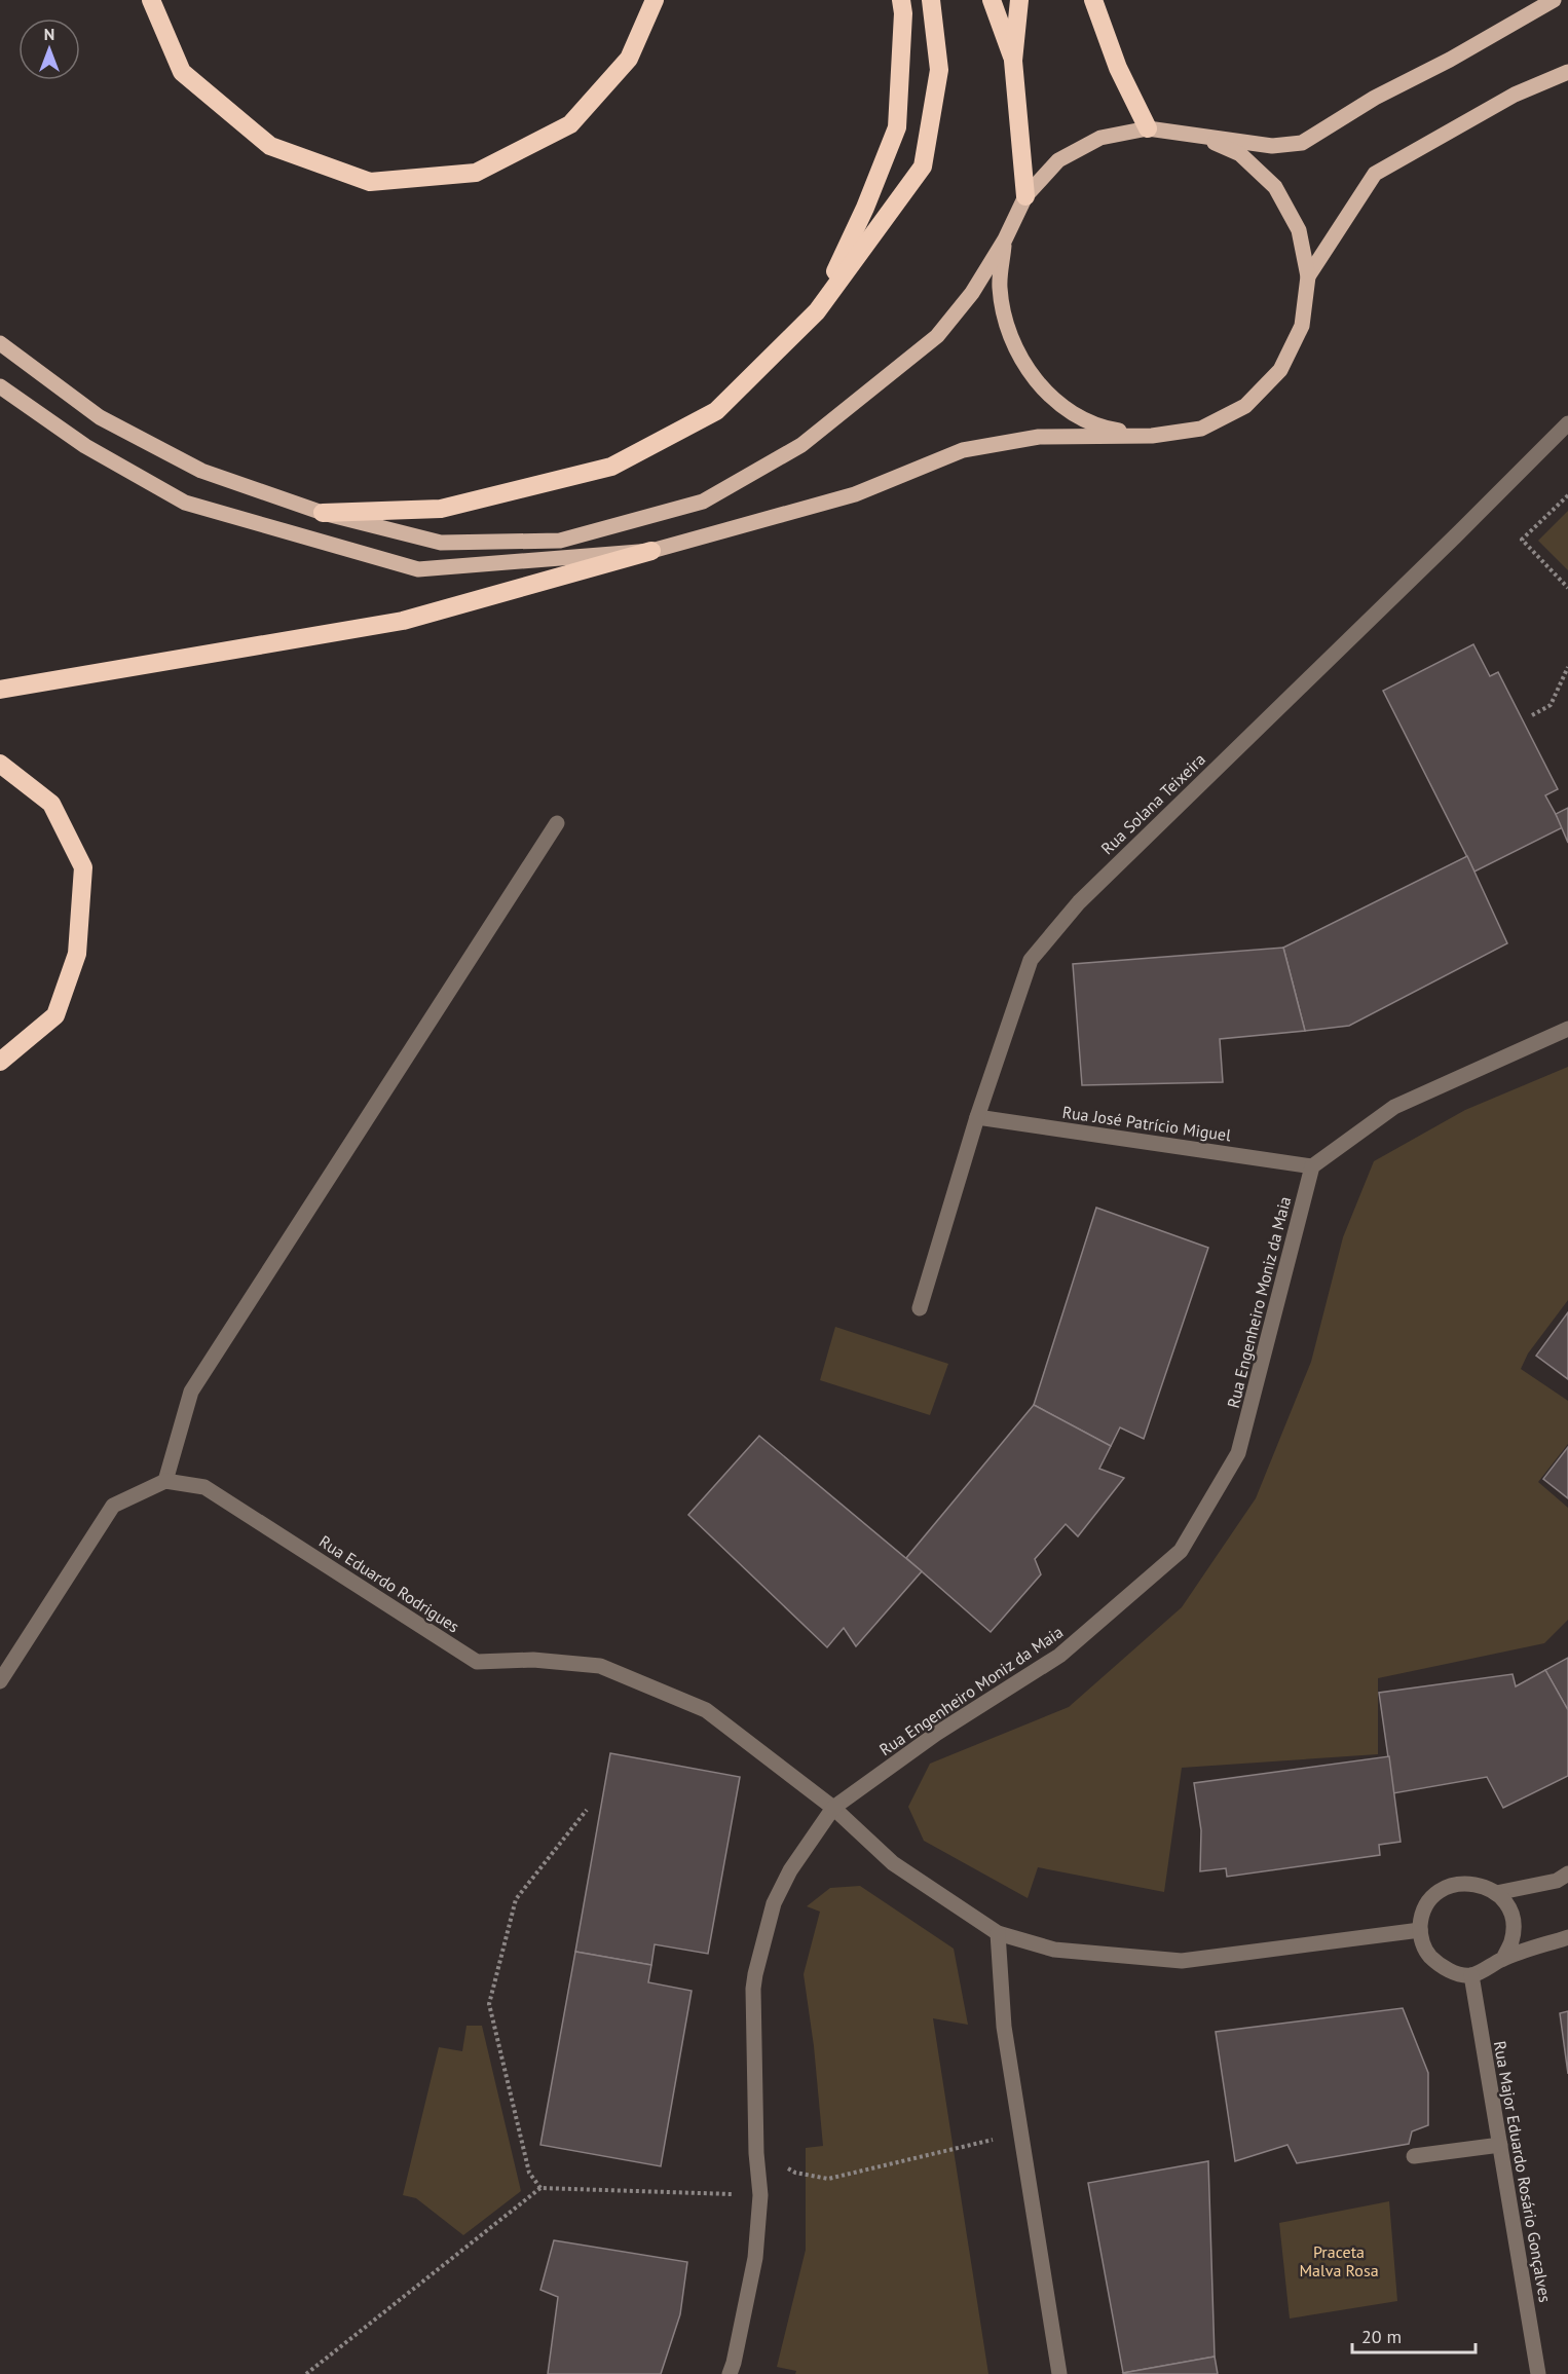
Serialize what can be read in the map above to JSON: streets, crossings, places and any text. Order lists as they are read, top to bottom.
{
  "streets": {
    "street": [
      "Rua Solana Teixeira",
      "Rua José Patrício Miguel",
      "Rua Engenheiro Moniz da Maia",
      "Rua Eduardo Rodrigues",
      "Rua Major Eduardo Rosário Gonçalves"
    ]
  },
  "crossings": [
    ["Rua Solana Teixeira", "Rua José Patrício Miguel"],
    ["Rua José Patrício Miguel", "Rua Engenheiro Moniz da Maia"],
    ["Rua Engenheiro Moniz da Maia", "Rua Eduardo Rodrigues"],
    ["Rua Eduardo Rodrigues", "Rua Major Eduardo Rosário Gonçalves"]
  ],
  "parks": ["Praceta Malva Rosa"],
  "scale_bar": "20 m",
  "north": "top"
}
